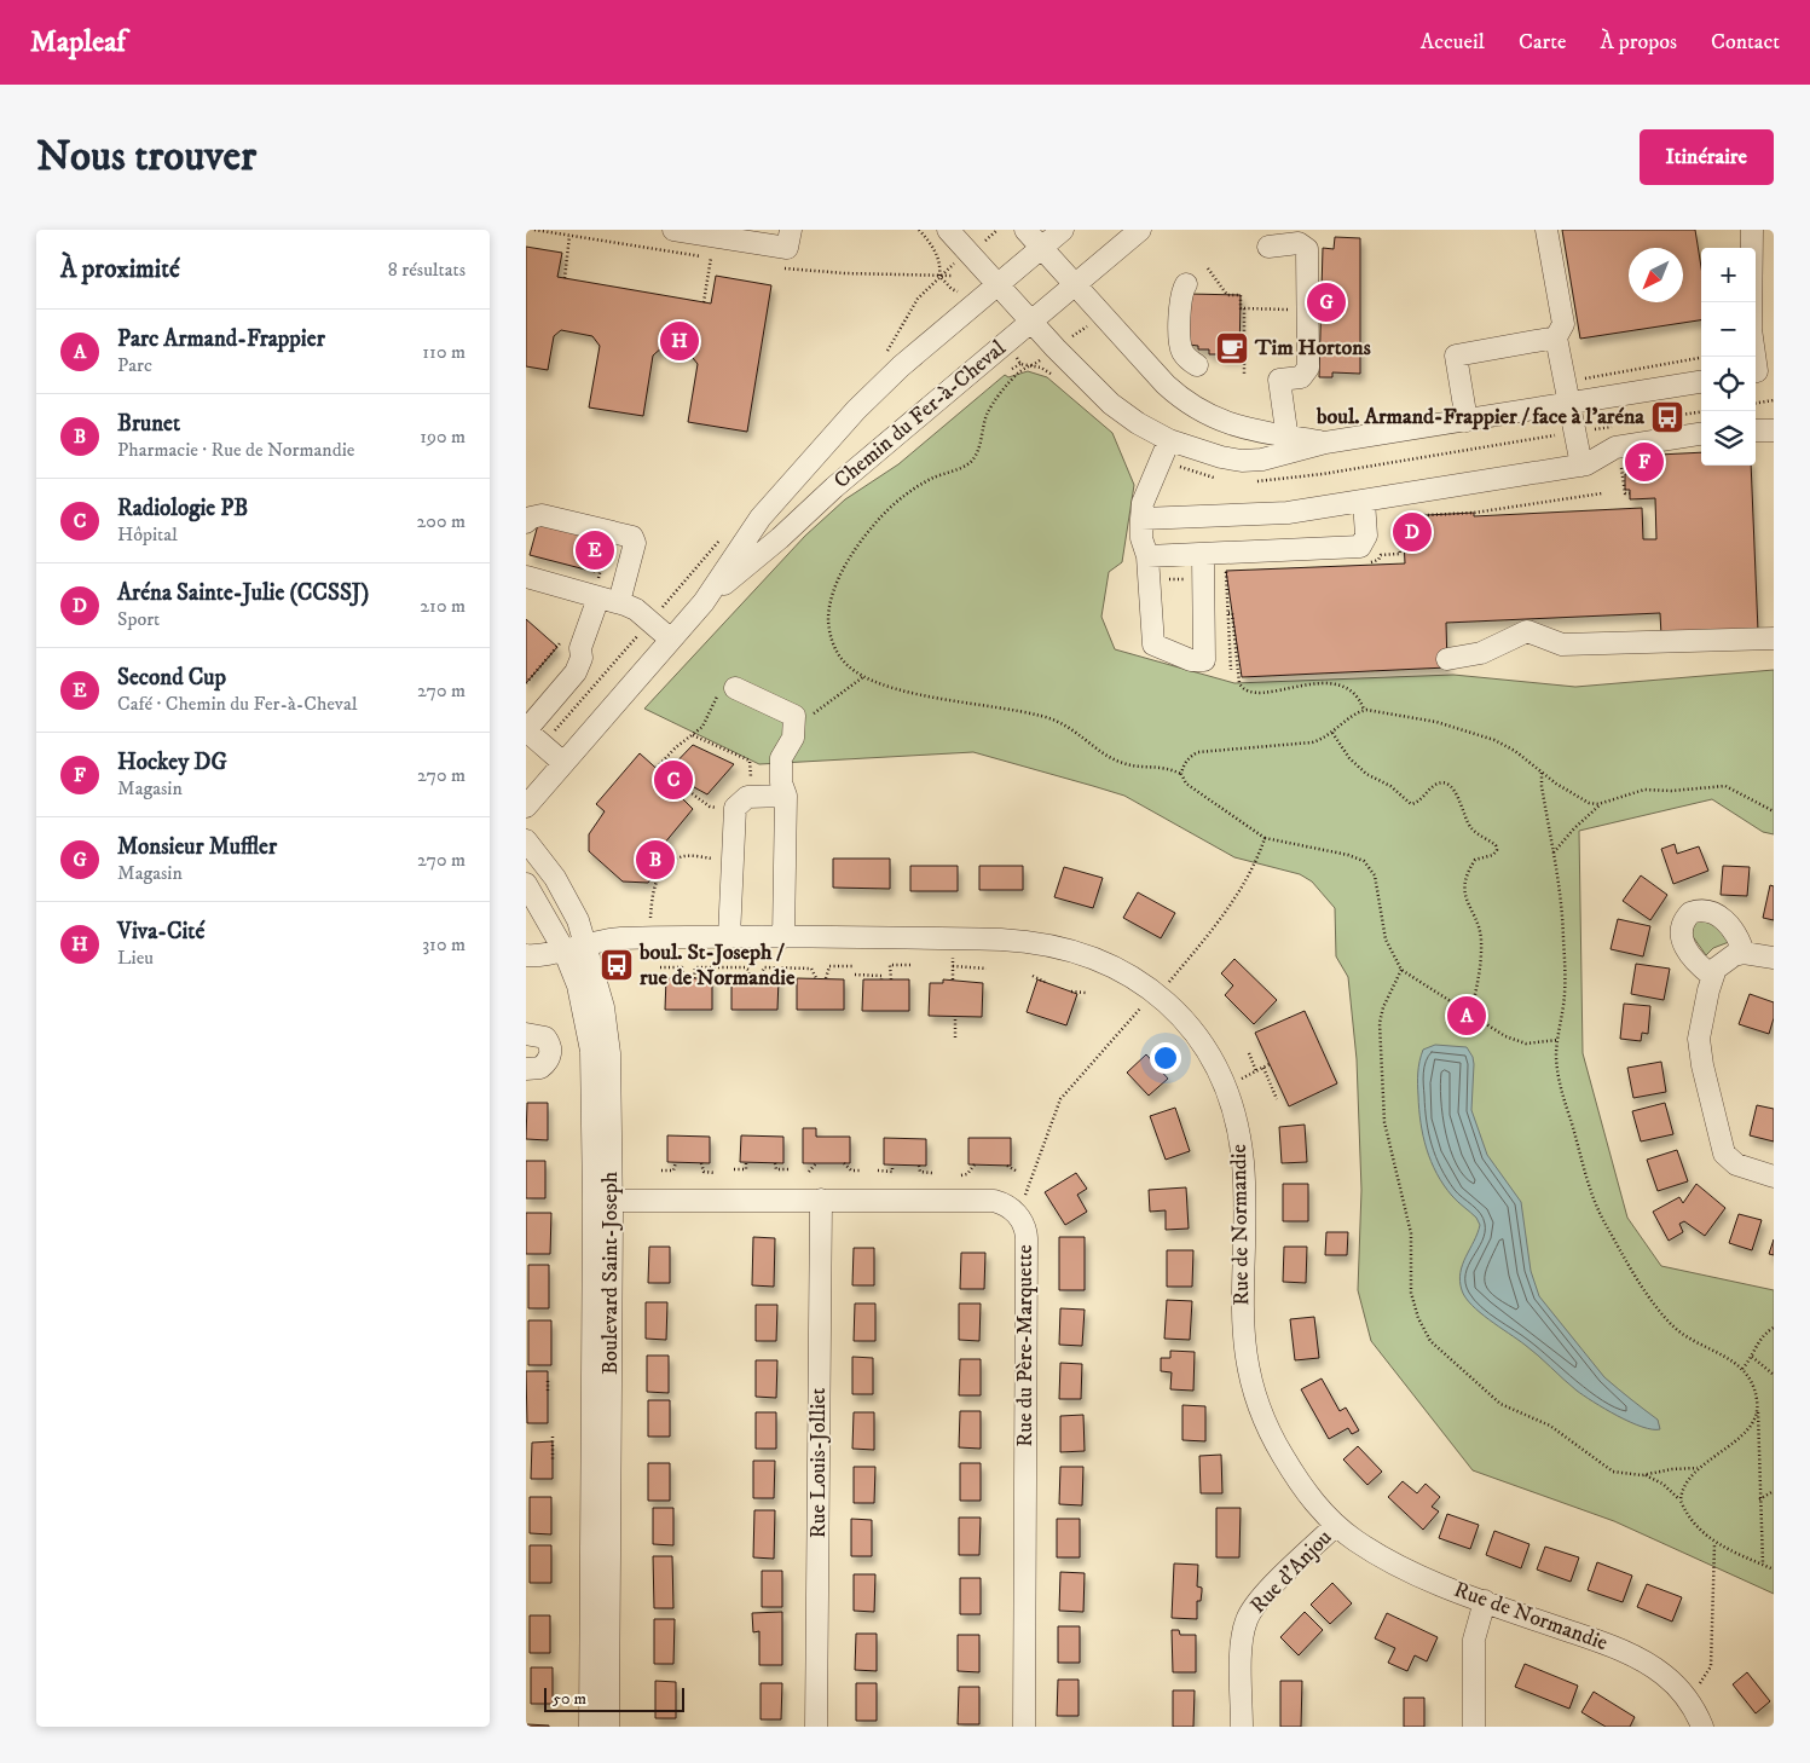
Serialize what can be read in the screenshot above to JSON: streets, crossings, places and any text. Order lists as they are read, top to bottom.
{
  "streets": {
    "street": [
      "Chemin du Fer-à-Cheval",
      "Rue de Normandie",
      "Boulevard Saint-Joseph",
      "Rue du Père-Marquette",
      "Rue Louis-Jolliet",
      "Rue d'Anjou"
    ]
  },
  "crossings": [
    ["Rue de Normandie", "Boulevard Saint-Joseph"],
    ["Rue de Normandie", "Rue d'Anjou"],
    ["Boulevard Saint-Joseph", "Rue du Père-Marquette"],
    ["Rue du Père-Marquette", "Rue Louis-Jolliet"]
  ],
  "places": {
    "cafe": ["Tim Hortons"],
    "bus stop": ["boul. Armand-Frappier / face à l'aréna", "boul. St-Joseph / rue de Normandie"]
  },
  "scale_bar": "50 m",
  "north": "bottom left",
  "page": {
    "header": "Mapleaf",
    "nav": [
      "Accueil",
      "Carte",
      "À propos",
      "Contact"
    ],
    "buttons": "Itinéraire",
    "title": "Nous trouver",
    "heading": ["À proximité", "8 résultats"],
    "map_buttons": ["+", "−"],
    "pins": [
      "G",
      "H",
      "F",
      "D",
      "E",
      "C",
      "B",
      "A"
    ],
    "list": [
      {
        "mark": "A",
        "name": "Parc Armand-Frappier",
        "note": "Parc",
        "value": "110 m"
      },
      {
        "mark": "B",
        "name": "Brunet",
        "note": "Pharmacie · Rue de Normandie",
        "value": "190 m"
      },
      {
        "mark": "C",
        "name": "Radiologie PB",
        "note": "Hôpital",
        "value": "200 m"
      },
      {
        "mark": "D",
        "name": "Aréna Sainte-Julie (CCSSJ)",
        "note": "Sport",
        "value": "210 m"
      },
      {
        "mark": "E",
        "name": "Second Cup",
        "note": "Café · Chemin du Fer-à-Cheval",
        "value": "270 m"
      },
      {
        "mark": "F",
        "name": "Hockey DG",
        "note": "Magasin",
        "value": "270 m"
      },
      {
        "mark": "G",
        "name": "Monsieur Muffler",
        "note": "Magasin",
        "value": "270 m"
      },
      {
        "mark": "H",
        "name": "Viva-Cité",
        "note": "Lieu",
        "value": "310 m"
      }
    ],
    "scale": "50 m"
  }
}
